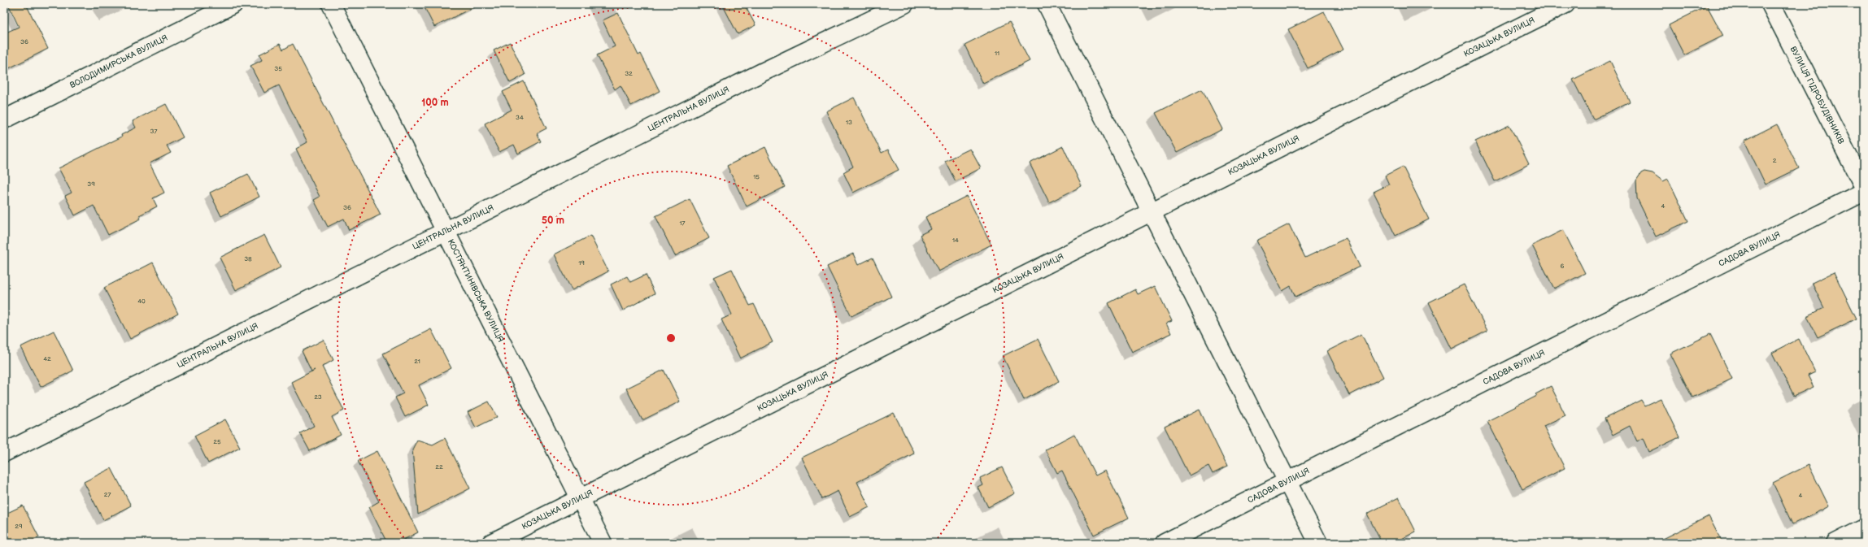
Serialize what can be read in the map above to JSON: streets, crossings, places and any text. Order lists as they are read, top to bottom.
{
  "streets": {
    "street": [
      "КОЗАЦЬКА ВУЛИЦЯ",
      "ВОЛОДИМИРСЬКА ВУЛИЦЯ",
      "ВУЛИЦЯ ГІДРОБУДІВНИКІВ",
      "ЦЕНТРАЛЬНА ВУЛИЦЯ",
      "САДОВА ВУЛИЦЯ",
      "КОСТЯНТИНІВСЬКА ВУЛИЦЯ"
    ]
  },
  "crossings": [
    ["КОЗАЦЬКА ВУЛИЦЯ", "КОСТЯНТИНІВСЬКА ВУЛИЦЯ"],
    ["ЦЕНТРАЛЬНА ВУЛИЦЯ", "КОСТЯНТИНІВСЬКА ВУЛИЦЯ"]
  ],
  "house_numbers": [
    "36",
    "11",
    "35",
    "32",
    "34",
    "13",
    "37",
    "2",
    "15",
    "39",
    "4",
    "36",
    "17",
    "14",
    "38",
    "19",
    "6",
    "40",
    "42",
    "21",
    "23",
    "25",
    "22",
    "27",
    "4",
    "29"
  ],
  "rings": ["100 m", "50 m"]
}
